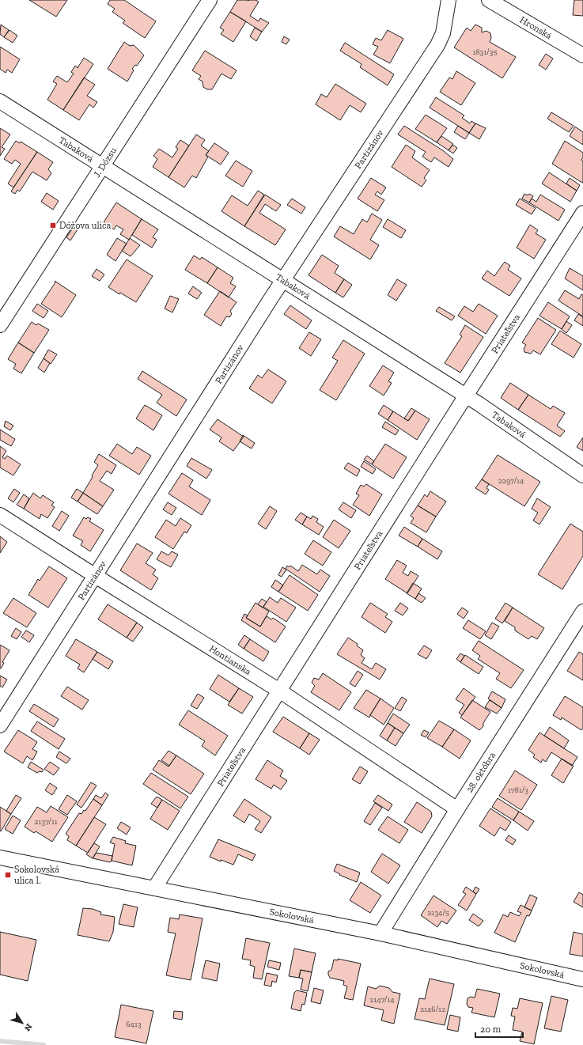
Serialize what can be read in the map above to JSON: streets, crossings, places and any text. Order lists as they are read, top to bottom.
{
  "streets": {
    "street": [
      "Hronská",
      "Tabaková",
      "Partizánov",
      "J. Dózsu",
      "Priateľstva",
      "Hontianska",
      "28. októbra",
      "Sokolovská"
    ]
  },
  "crossings": [
    ["Tabaková", "Partizánov"],
    ["Tabaková", "J. Dózsu"],
    ["Tabaková", "Priateľstva"],
    ["Partizánov", "Hontianska"],
    ["Priateľstva", "Hontianska"],
    ["Priateľstva", "Sokolovská"],
    ["Hontianska", "28. októbra"],
    ["28. októbra", "Sokolovská"]
  ],
  "places": {
    "transit": ["Dóžova ulica", "Sokolovská ulica I."]
  },
  "house_numbers": [
    "1831/35",
    "2297/14",
    "1781/3",
    "2137/11",
    "2134/5",
    "2147/14",
    "2146/12",
    "6413"
  ],
  "scale_bar": "20 m",
  "north": "bottom right"
}
